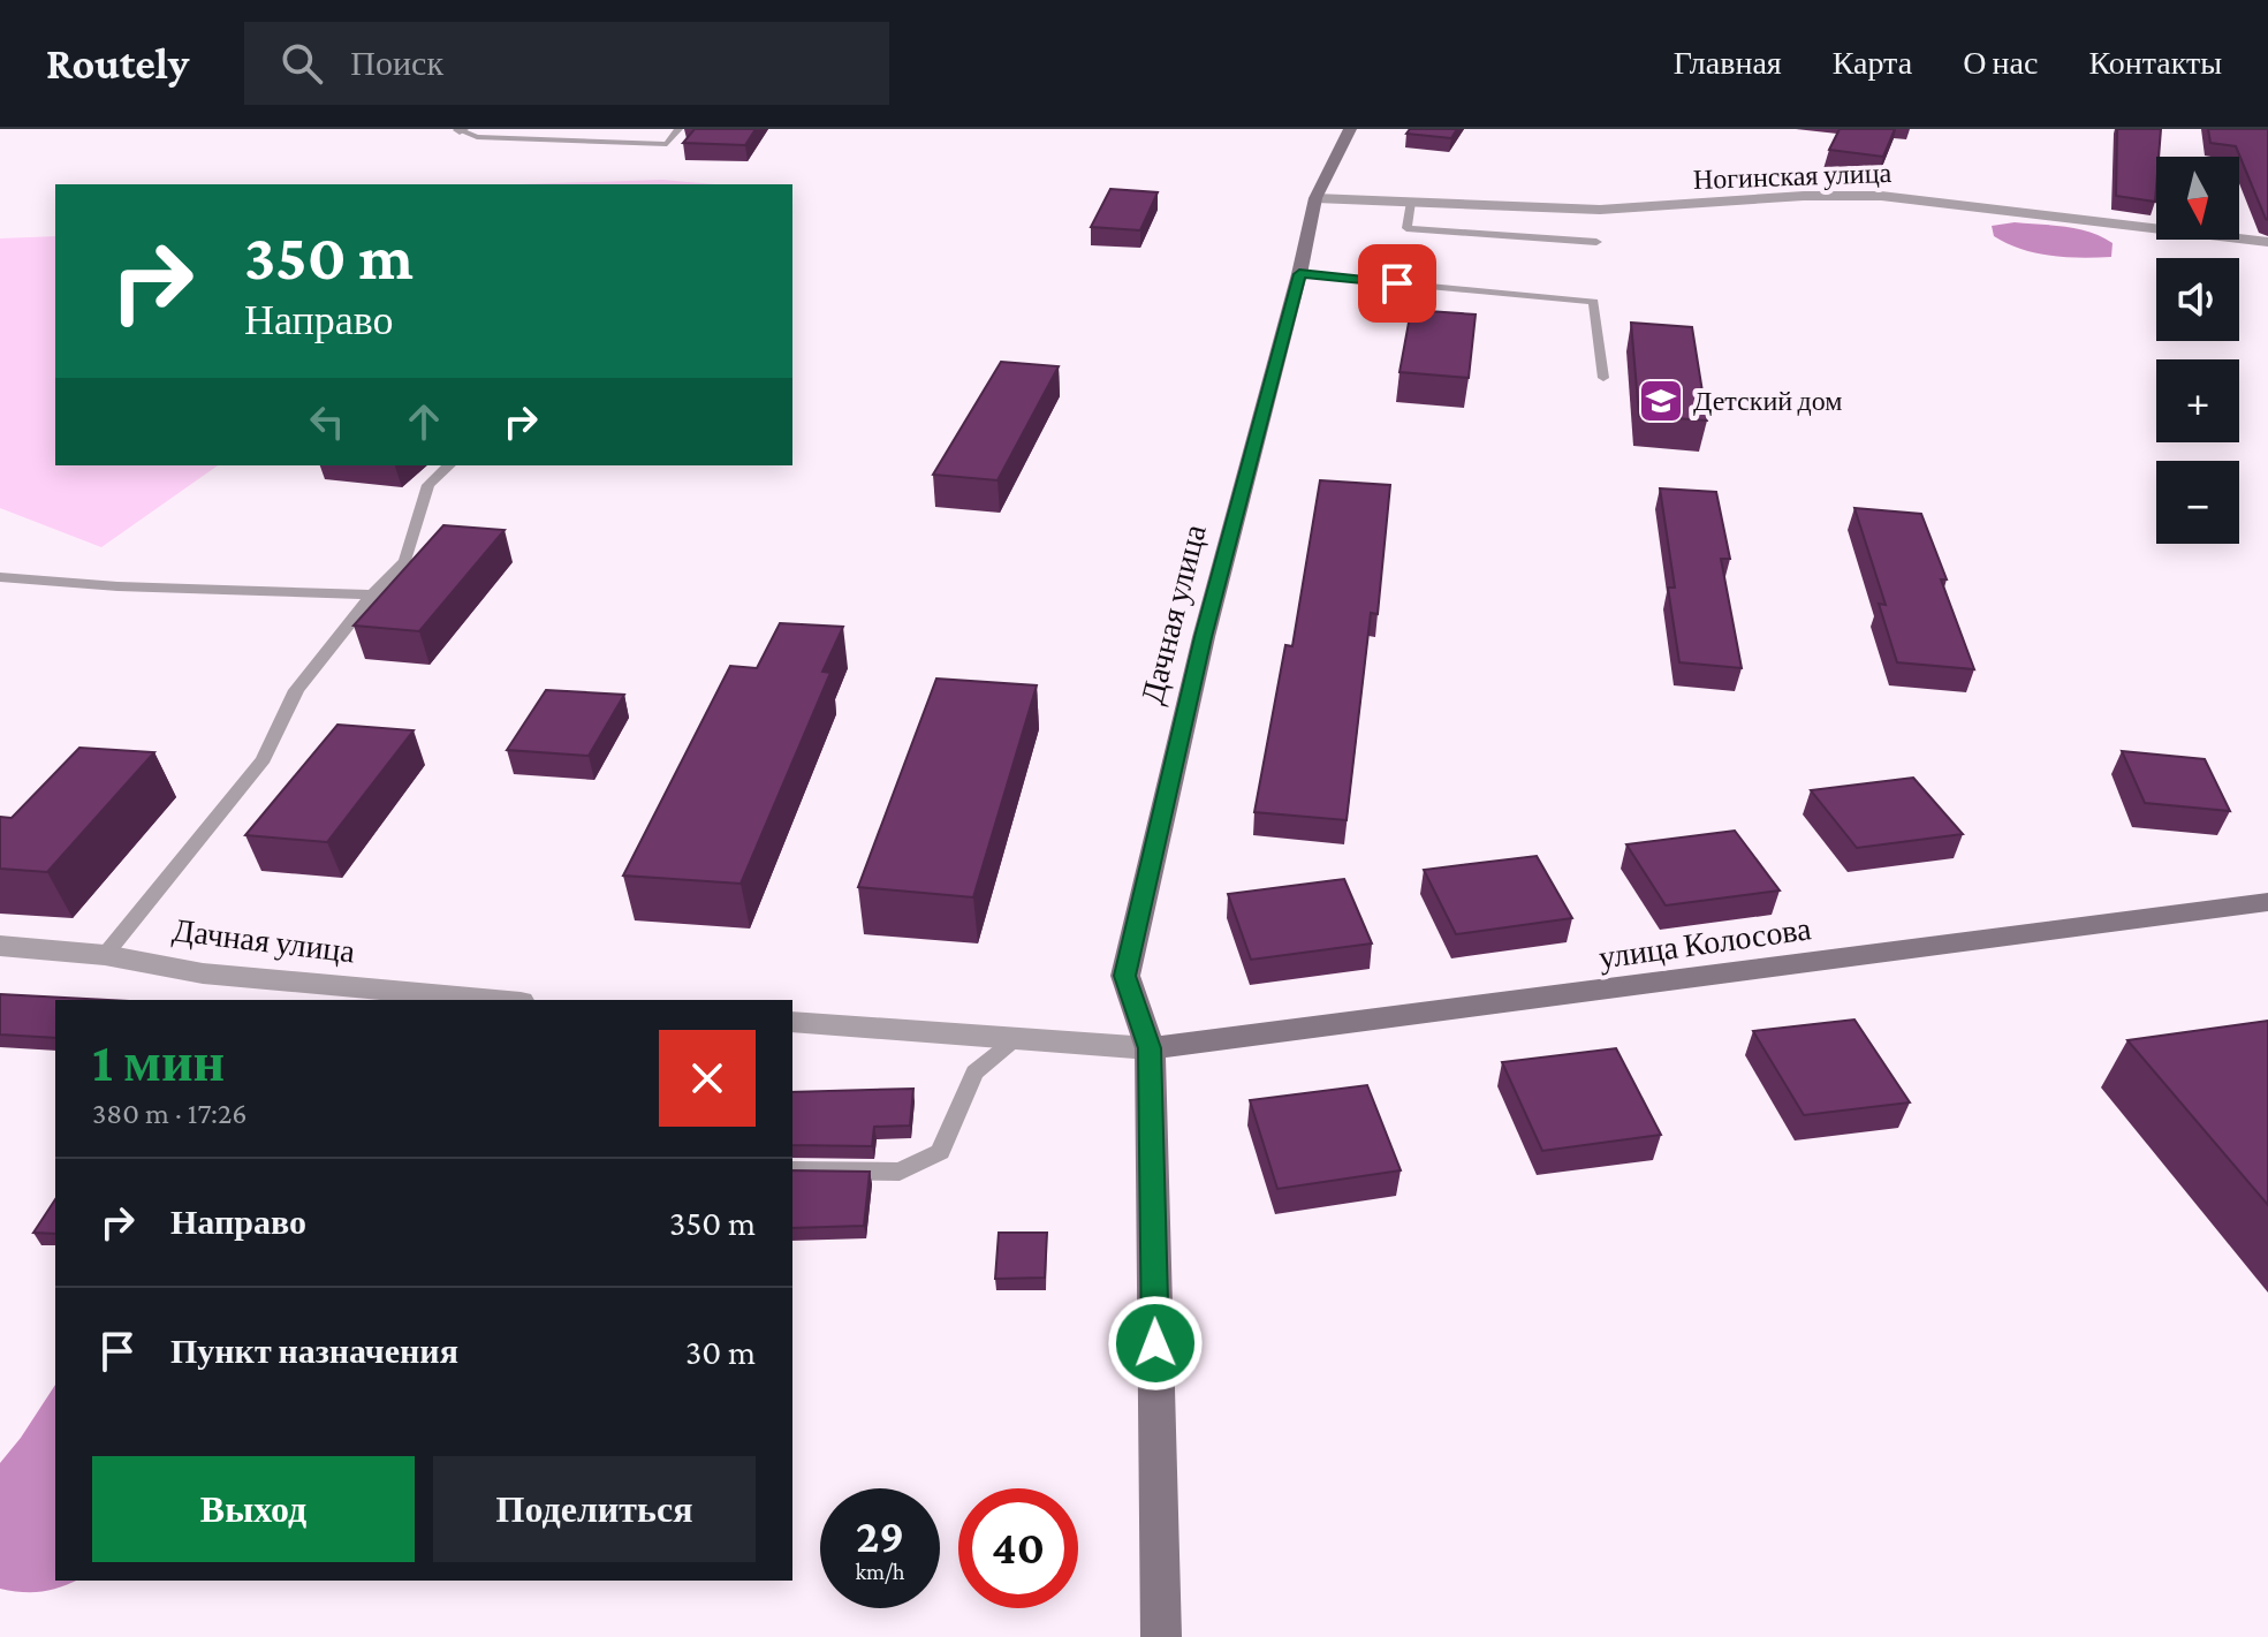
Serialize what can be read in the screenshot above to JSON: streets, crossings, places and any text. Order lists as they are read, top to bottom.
{
  "streets": {
    "street": ["Ногинская улица", "Дачная улица", "улица Колосова"]
  },
  "crossings": [
    ["Ногинская улица", "Дачная улица"],
    ["Дачная улица", "улица Колосова"]
  ],
  "places": {
    "school or university": ["Детский дом"]
  },
  "north": "bottom",
  "page": {
    "header": "Routely",
    "search": "Поиск",
    "nav": [
      "Главная",
      "Карта",
      "О нас",
      "Контакты"
    ],
    "map_buttons": ["+", "−"],
    "turn": ["350 m", "Направо"],
    "heading": ["1 мин", "380 m · 17:26"],
    "list": [
      {
        "name": "Направо",
        "value": "350 m"
      },
      {
        "name": "Пункт назначения",
        "value": "30 m"
      }
    ],
    "buttons": ["Выход", "Поделиться"],
    "speed": "29 km/h",
    "limit": "40"
  }
}
